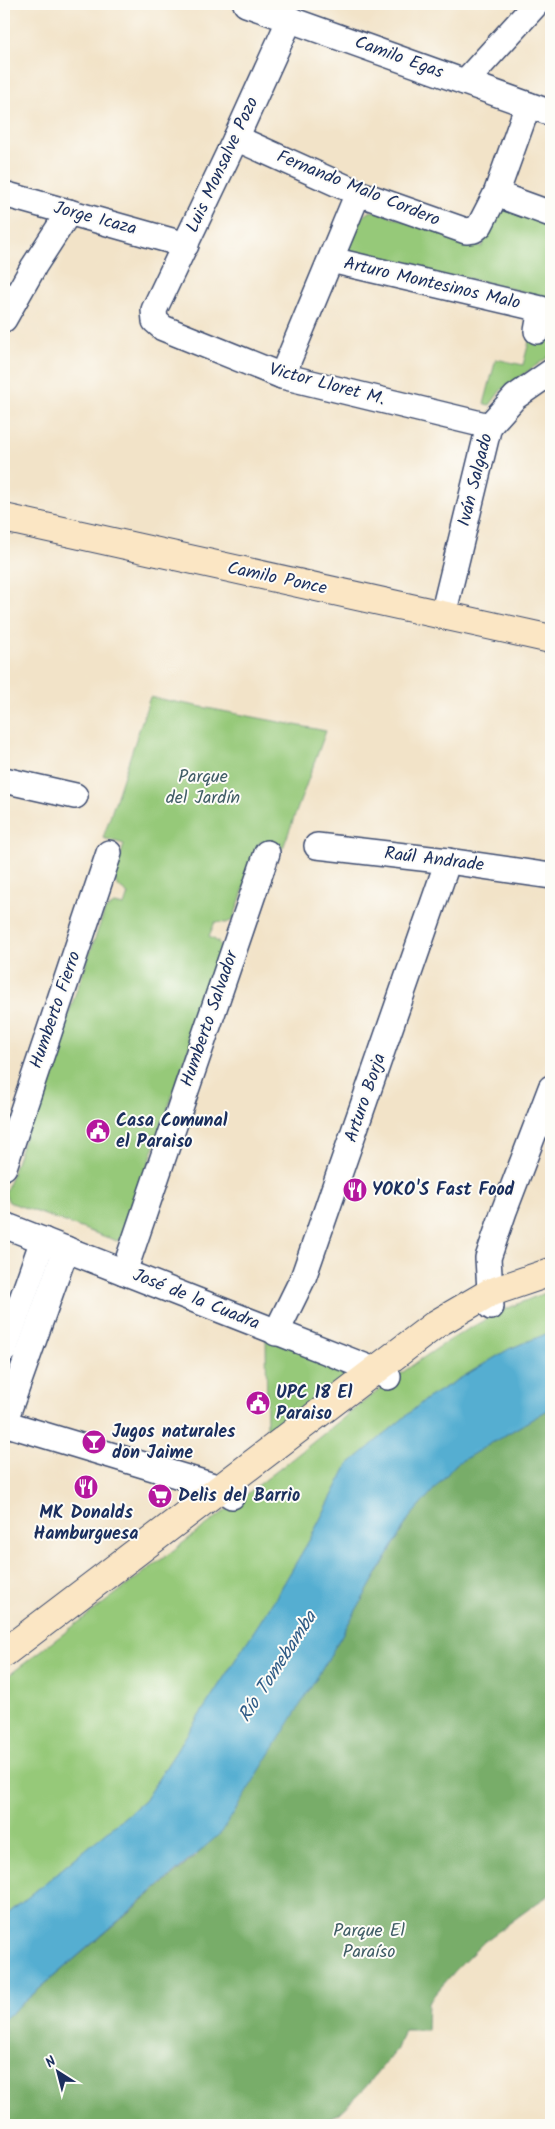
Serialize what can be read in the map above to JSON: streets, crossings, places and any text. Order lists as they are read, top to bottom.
{
  "streets": {
    "main road": ["Camilo Ponce"],
    "street": [
      "Camilo Egas",
      "Luis Monsalve Pozo",
      "Fernando Malo Cordero",
      "Jorge Icaza",
      "Arturo Montesinos Malo",
      "Victor Lloret M.",
      "Iván Salgado",
      "Raúl Andrade",
      "Humberto Fierro",
      "Humberto Salvador",
      "Arturo Borja",
      "José de la Cuadra"
    ]
  },
  "crossings": [
    ["Camilo Egas", "Luis Monsalve Pozo"],
    ["Luis Monsalve Pozo", "Fernando Malo Cordero"],
    ["Luis Monsalve Pozo", "Jorge Icaza"],
    ["Luis Monsalve Pozo", "Victor Lloret M."],
    ["Victor Lloret M.", "Iván Salgado"],
    ["Iván Salgado", "Camilo Ponce"],
    ["Raúl Andrade", "Arturo Borja"],
    ["Humberto Salvador", "José de la Cuadra"],
    ["Arturo Borja", "José de la Cuadra"]
  ],
  "water": ["Río Tomebamba"],
  "parks": ["Parque del Jardín", "Parque El Paraíso"],
  "places": {
    "public building": ["Casa Comunal el Paraiso", "UPC 18 El Paraiso"],
    "restaurant": ["YOKO'S Fast Food", "MK Donalds Hamburguesa"],
    "bar": ["Jugos naturales don Jaime"],
    "supermarket": ["Delis del Barrio"]
  },
  "north": "top left"
}
